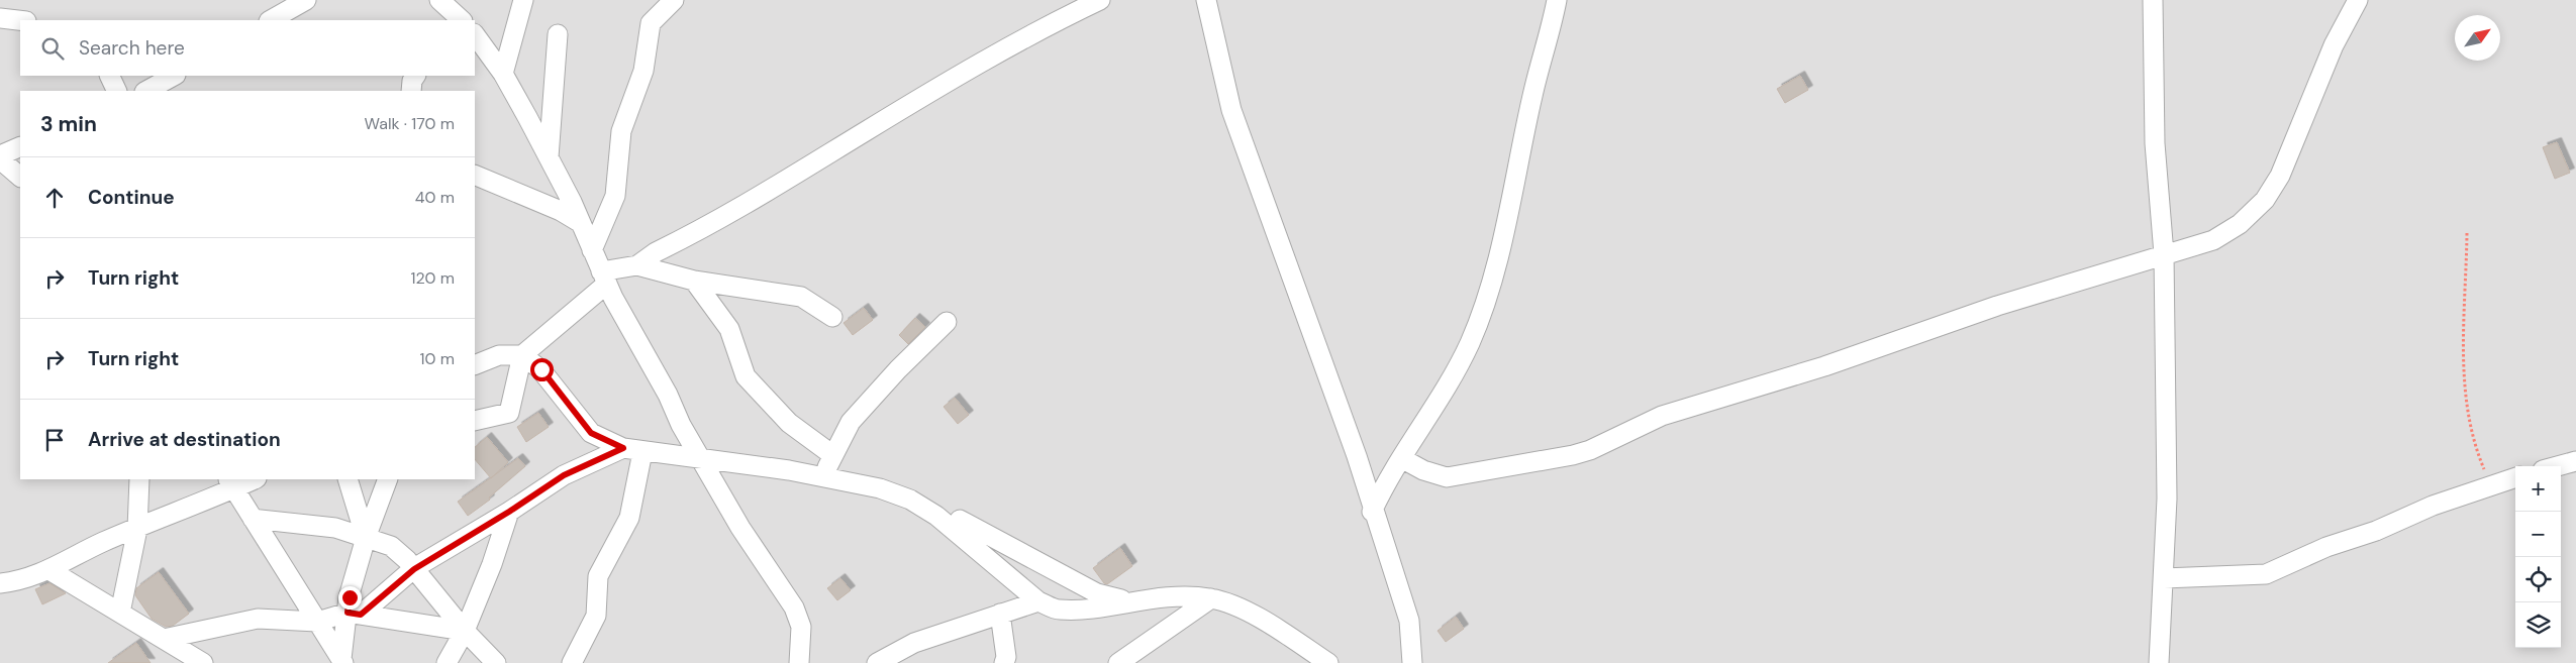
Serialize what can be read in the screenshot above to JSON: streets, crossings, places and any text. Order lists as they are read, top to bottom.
{
  "north": "top right",
  "page": {
    "search": "Search here",
    "heading": ["3 min", "Walk · 170 m"],
    "list": [
      ["Continue", "40 m"],
      ["Turn right", "120 m"],
      ["Turn right", "10 m"],
      "Arrive at destination"
    ],
    "map_buttons": ["+", "−"]
  }
}
